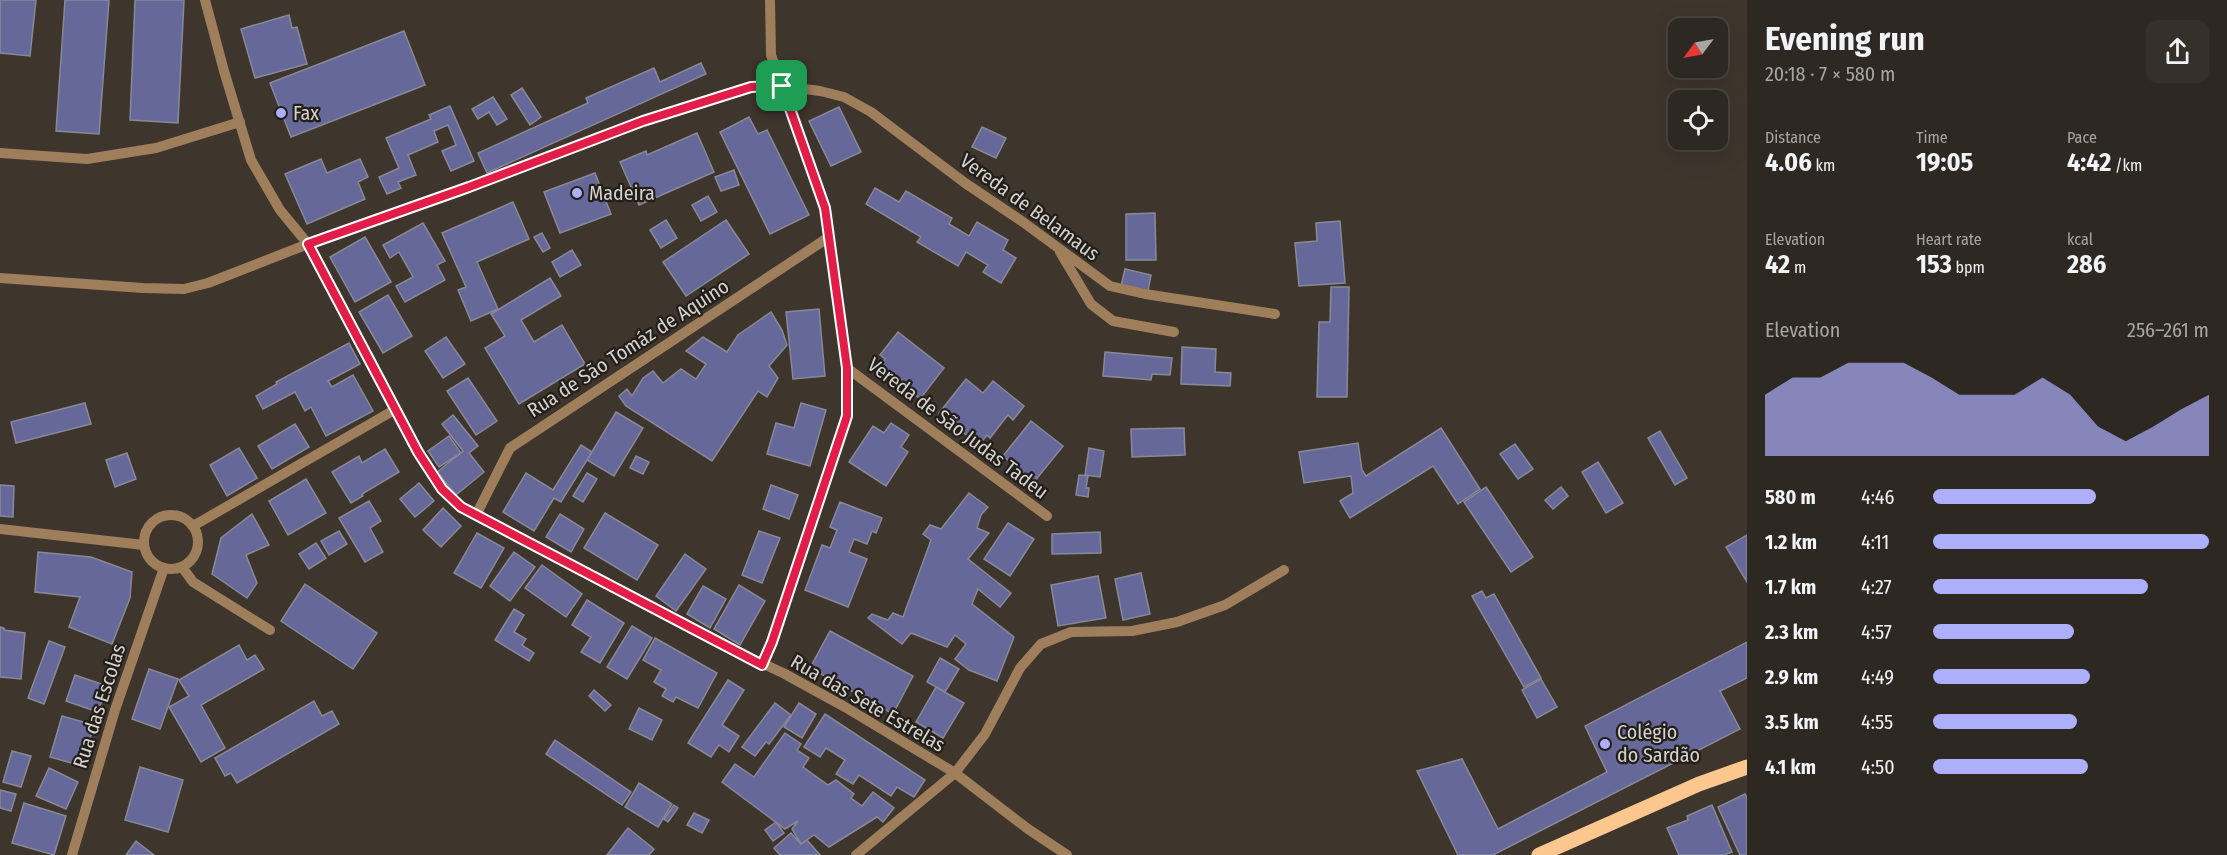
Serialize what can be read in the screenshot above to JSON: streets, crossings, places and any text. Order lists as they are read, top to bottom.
{
  "streets": {
    "street": [
      "Vereda de Belamaus",
      "Rua de São Tomáz de Aquino",
      "Vereda de São Judas Tadeu",
      "Rua das Sete Estrelas",
      "Rua das Escolas"
    ]
  },
  "crossings": [
    ["Vereda de Belamaus", "Rua das Sete Estrelas"],
    ["Rua de São Tomáz de Aquino", "Rua das Sete Estrelas"]
  ],
  "places": ["Fax", "Madeira", "Colégio do Sardão"],
  "north": "bottom left",
  "page": {
    "heading": ["Evening run", "20:18 · 7 × 580 m"],
    "stats": [
      ["Distance", "4.06 km"],
      ["Time", "19:05"],
      ["Pace", "4:42 /km"],
      ["Elevation", "42 m"],
      ["Heart rate", "153 bpm"],
      ["kcal", "286"]
    ],
    "chart": ["Elevation", "256–261 m"],
    "list": [
      {
        "name": "580 m",
        "note": "4:46"
      },
      {
        "name": "1.2 km",
        "note": "4:11"
      },
      {
        "name": "1.7 km",
        "note": "4:27"
      },
      {
        "name": "2.3 km",
        "note": "4:57"
      },
      {
        "name": "2.9 km",
        "note": "4:49"
      },
      {
        "name": "3.5 km",
        "note": "4:55"
      },
      {
        "name": "4.1 km",
        "note": "4:50"
      }
    ]
  }
}
